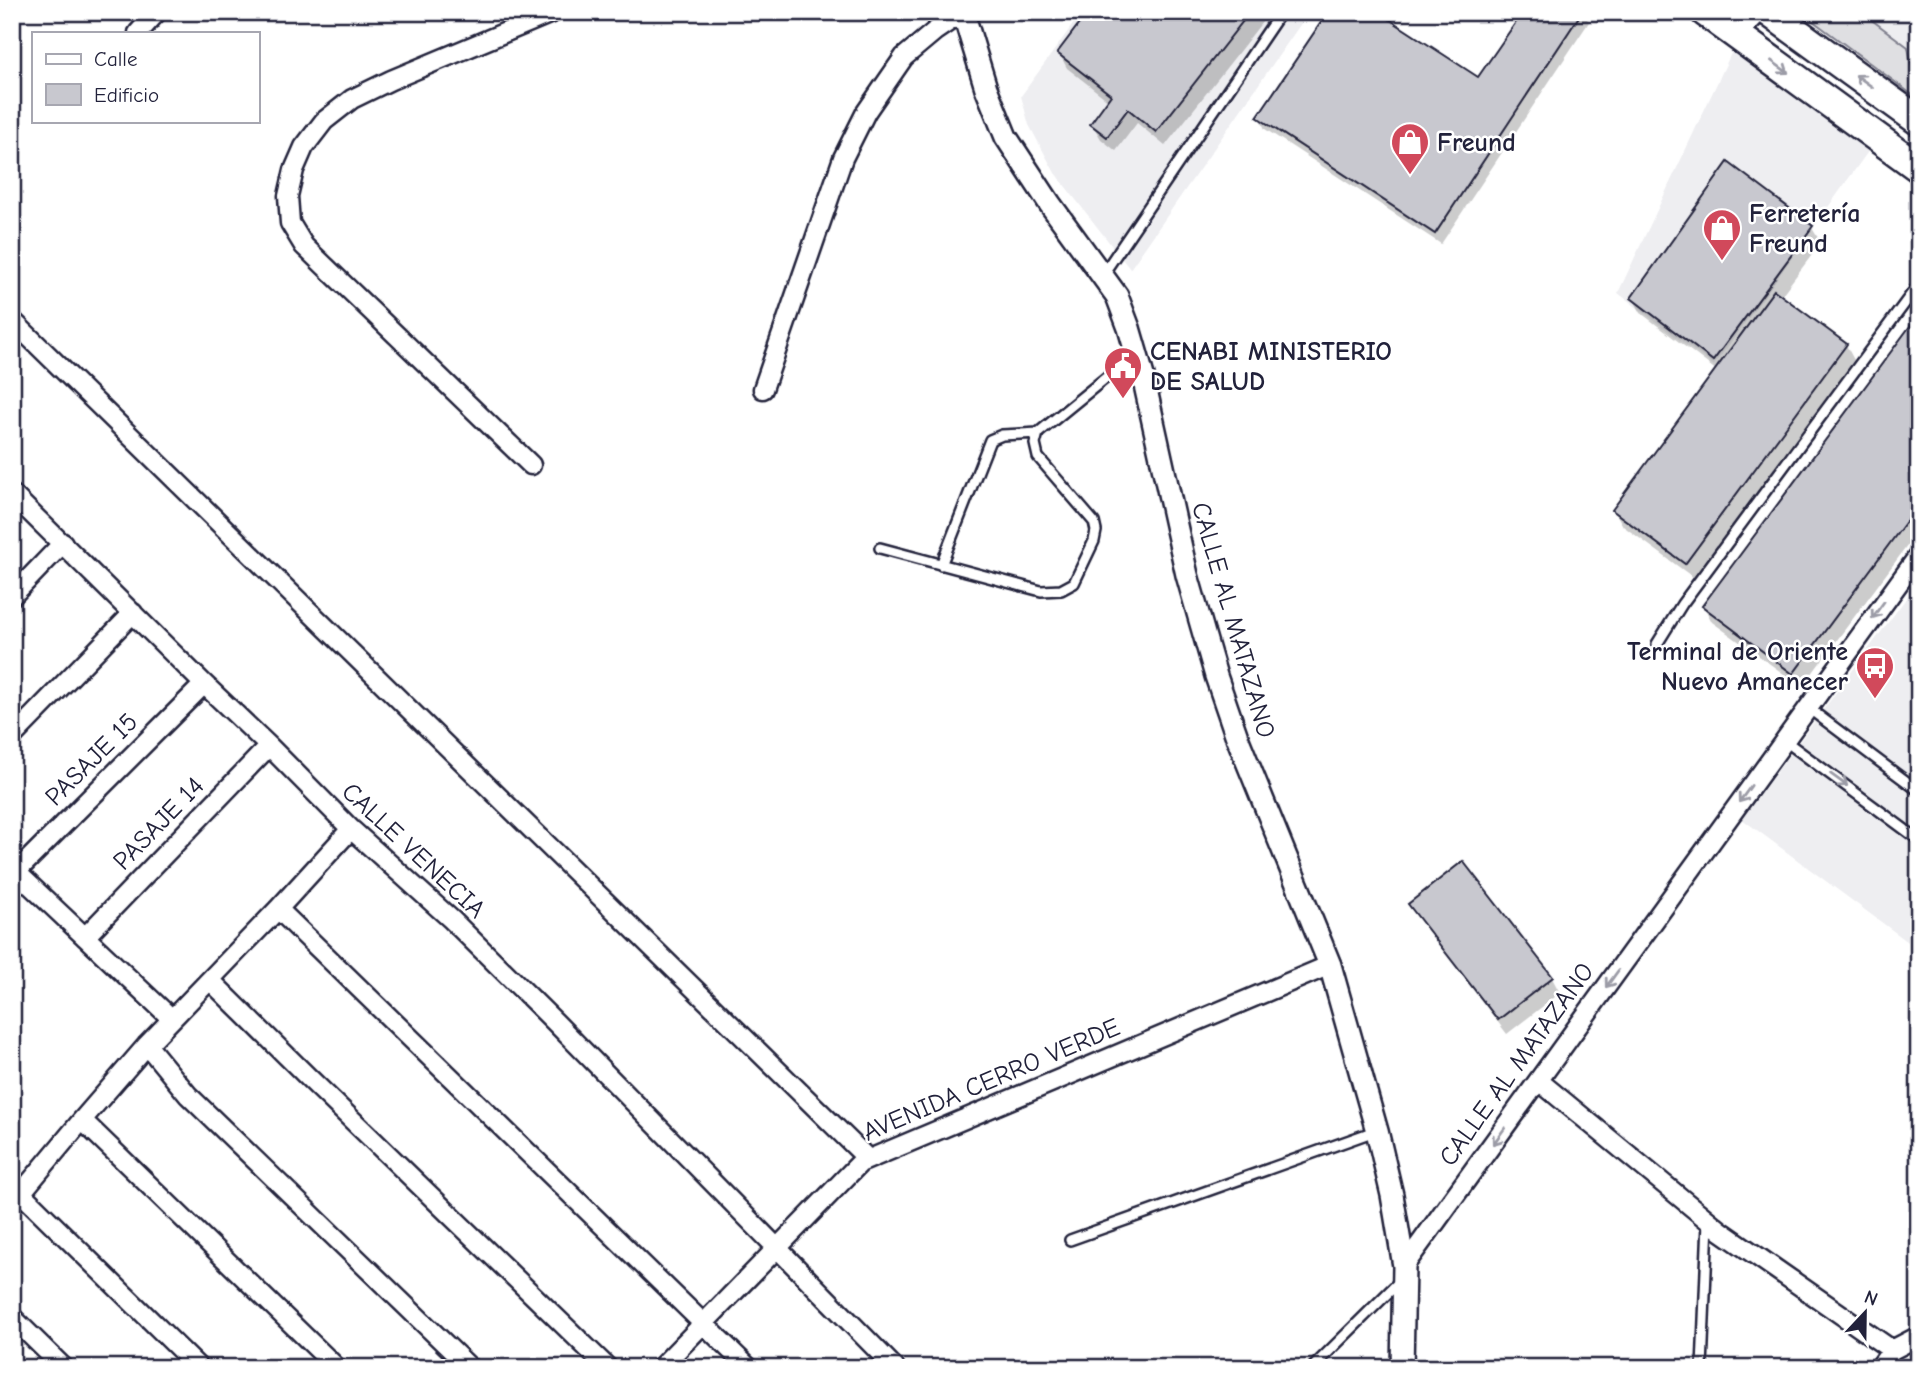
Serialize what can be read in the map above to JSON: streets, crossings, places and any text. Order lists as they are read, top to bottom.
{
  "streets": {
    "street": [
      "CALLE AL MATAZANO",
      "PASAJE 15",
      "PASAJE 14",
      "CALLE VENECIA",
      "AVENIDA CERRO VERDE"
    ]
  },
  "crossings": [
    ["CALLE AL MATAZANO", "AVENIDA CERRO VERDE"],
    ["PASAJE 15", "CALLE VENECIA"],
    ["PASAJE 14", "CALLE VENECIA"],
    ["CALLE VENECIA", "AVENIDA CERRO VERDE"]
  ],
  "one_way": ["CALLE AL MATAZANO"],
  "places": {
    "shop": ["Freund", "Ferretería Freund"],
    "public building": ["CENABI MINISTERIO DE SALUD"],
    "bus stop": ["Terminal de Oriente Nuevo Amanecer"]
  },
  "legend": ["Calle", "Edificio"],
  "north": "top"
}
